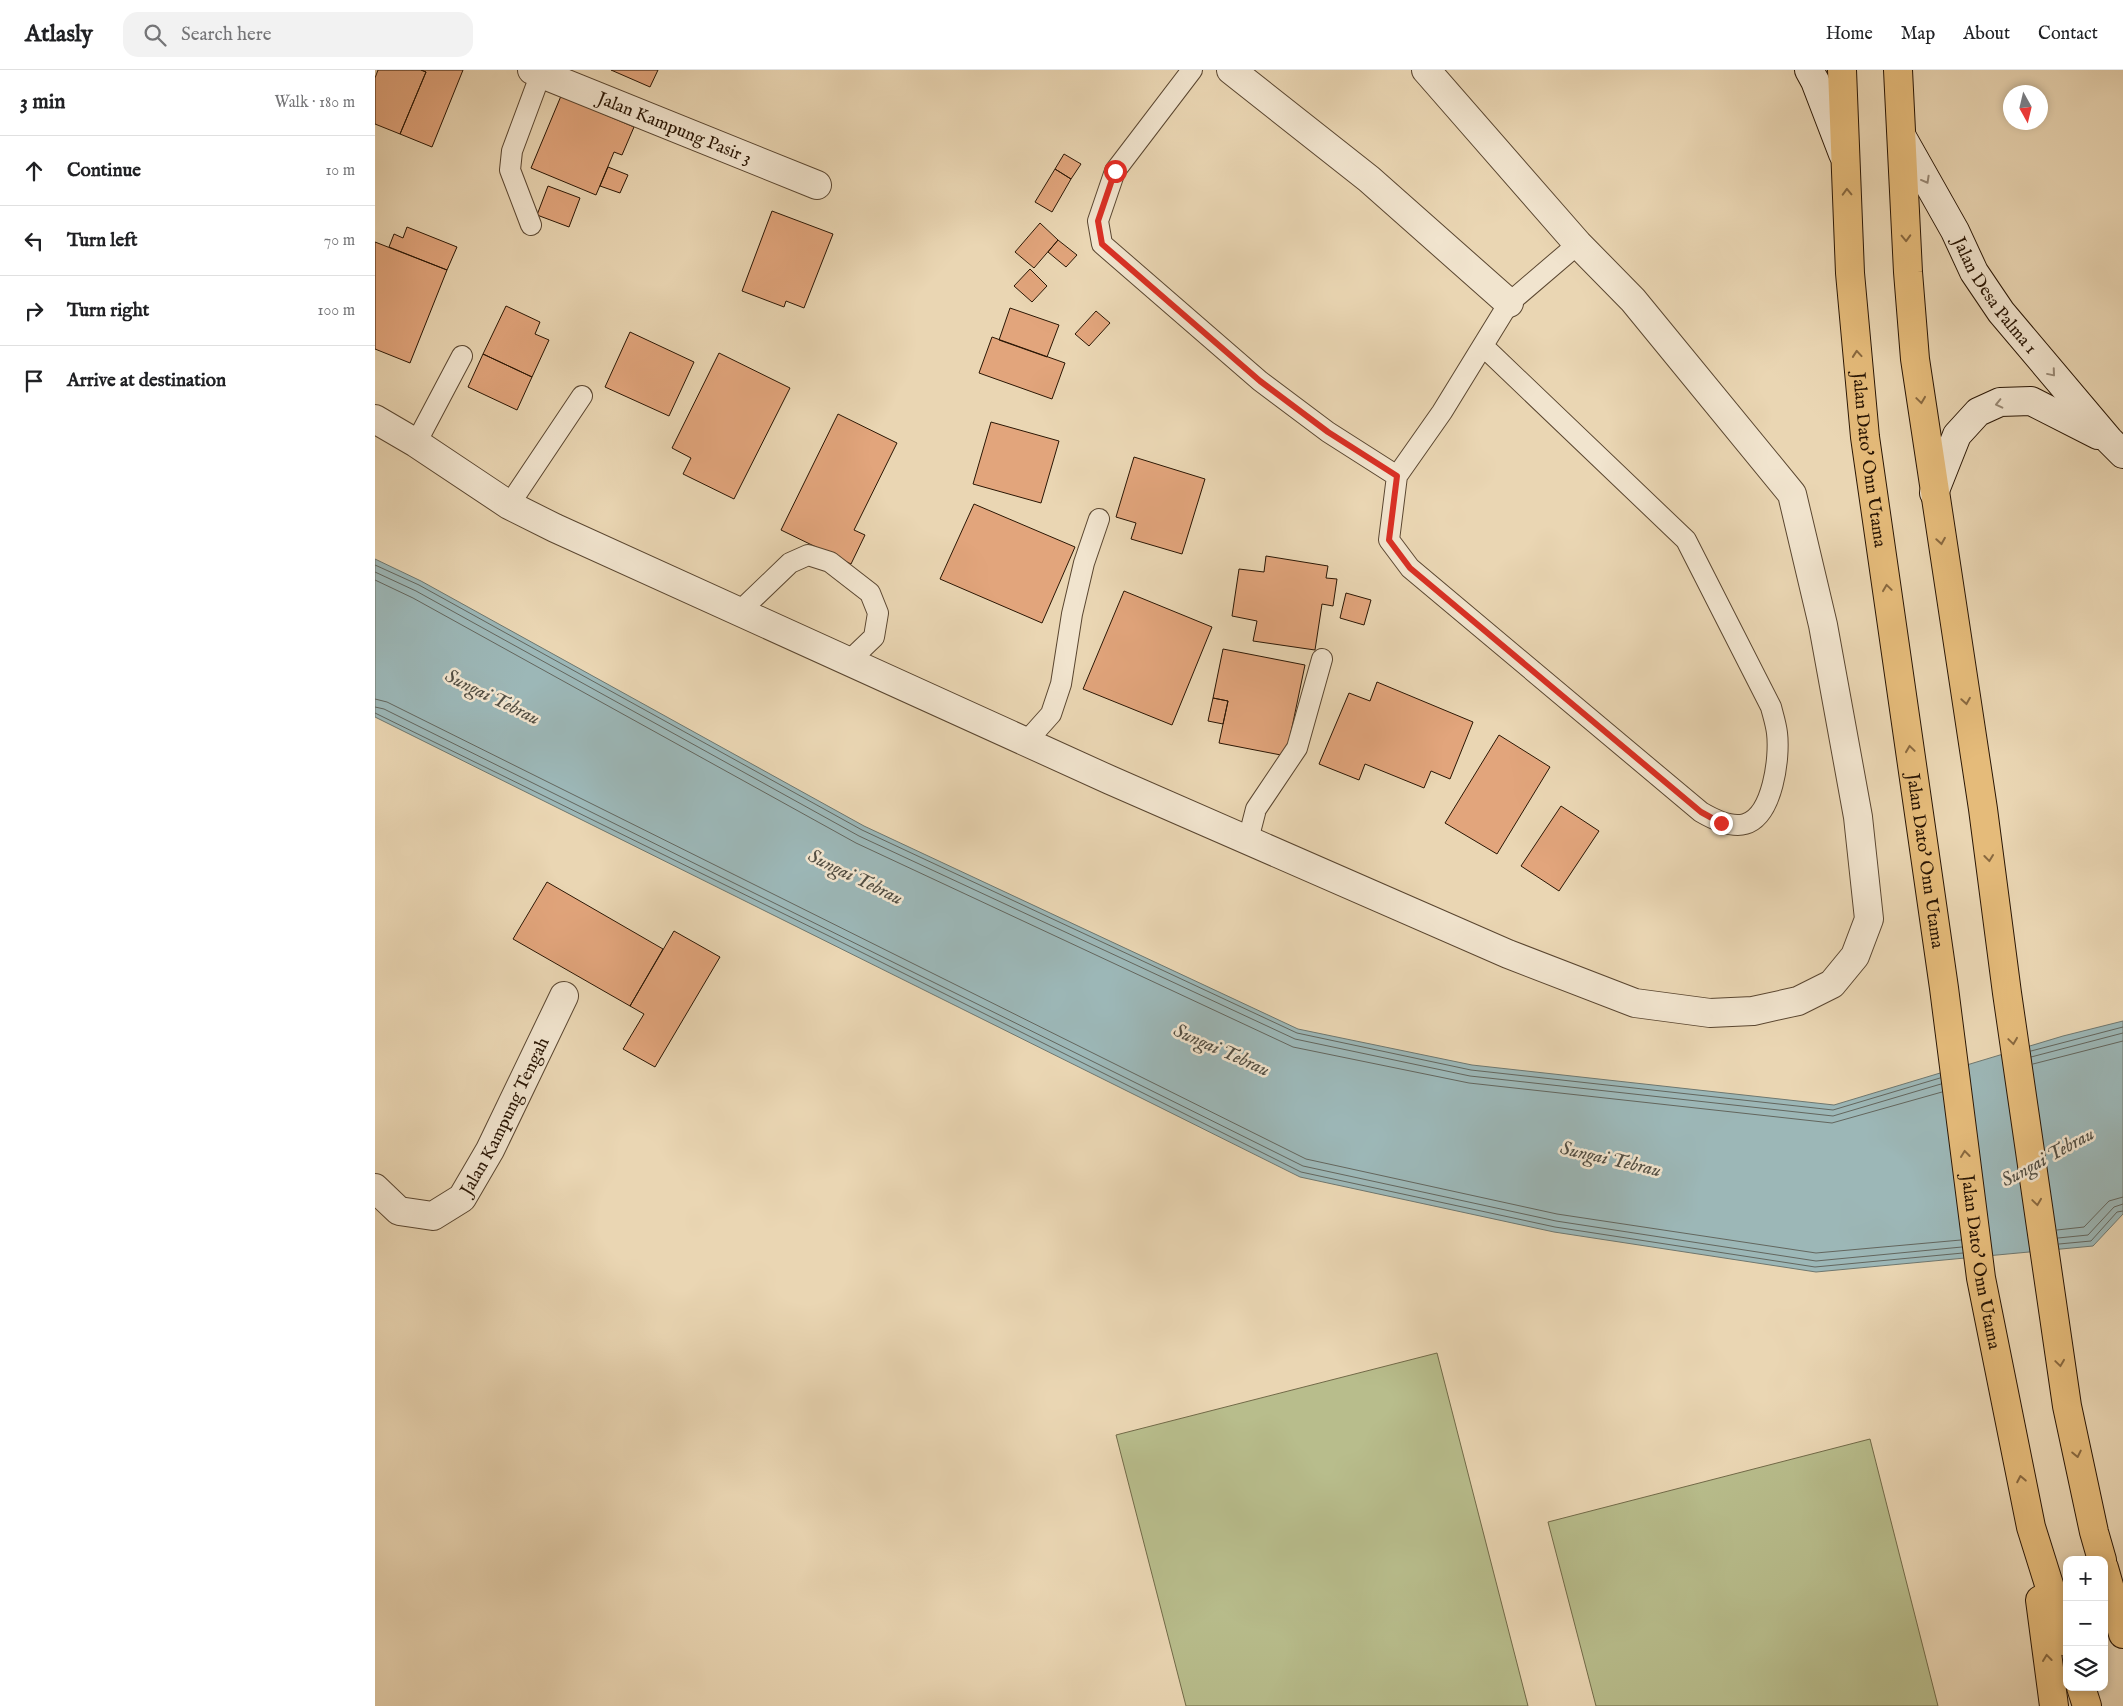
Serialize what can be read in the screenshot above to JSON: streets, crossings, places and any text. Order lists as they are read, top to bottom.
{
  "streets": {
    "main road": ["Jalan Dato' Onn Utama"],
    "street": ["Jalan Kampung Pasir 3", "Jalan Desa Palma 1", "Jalan Kampung Tengah"]
  },
  "water": ["Sungai Tebrau"],
  "north": "bottom",
  "page": {
    "header": "Atlasly",
    "search": "Search here",
    "nav": [
      "Home",
      "Map",
      "About",
      "Contact"
    ],
    "heading": ["3 min", "Walk · 180 m"],
    "list": [
      ["Continue", "10 m"],
      ["Turn left", "70 m"],
      ["Turn right", "100 m"],
      "Arrive at destination"
    ],
    "map_buttons": ["+", "−"]
  }
}
